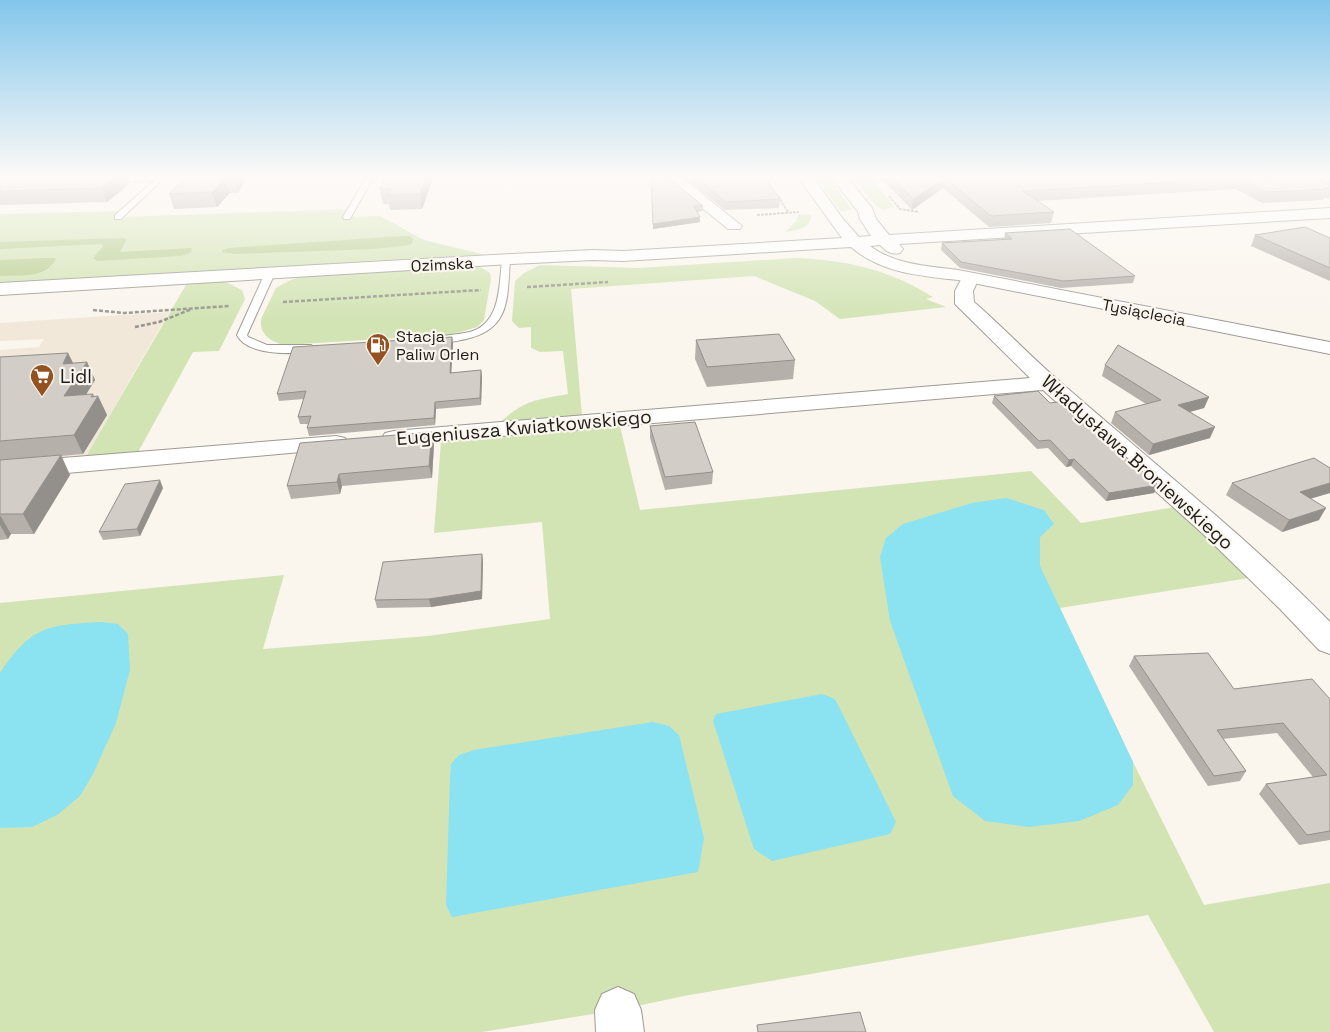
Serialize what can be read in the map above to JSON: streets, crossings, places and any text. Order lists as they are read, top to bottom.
{
  "streets": {
    "street": [
      "Ozimska",
      "Tysiąclecia",
      "Eugeniusza Kwiatkowskiego",
      "Władysława Broniewskiego"
    ]
  },
  "crossings": [
    ["Ozimska", "Tysiąclecia"],
    ["Tysiąclecia", "Władysława Broniewskiego"],
    ["Eugeniusza Kwiatkowskiego", "Władysława Broniewskiego"]
  ],
  "places": {
    "fuel station": ["Stacja Paliw Orlen"],
    "supermarket": ["Lidl"]
  }
}
